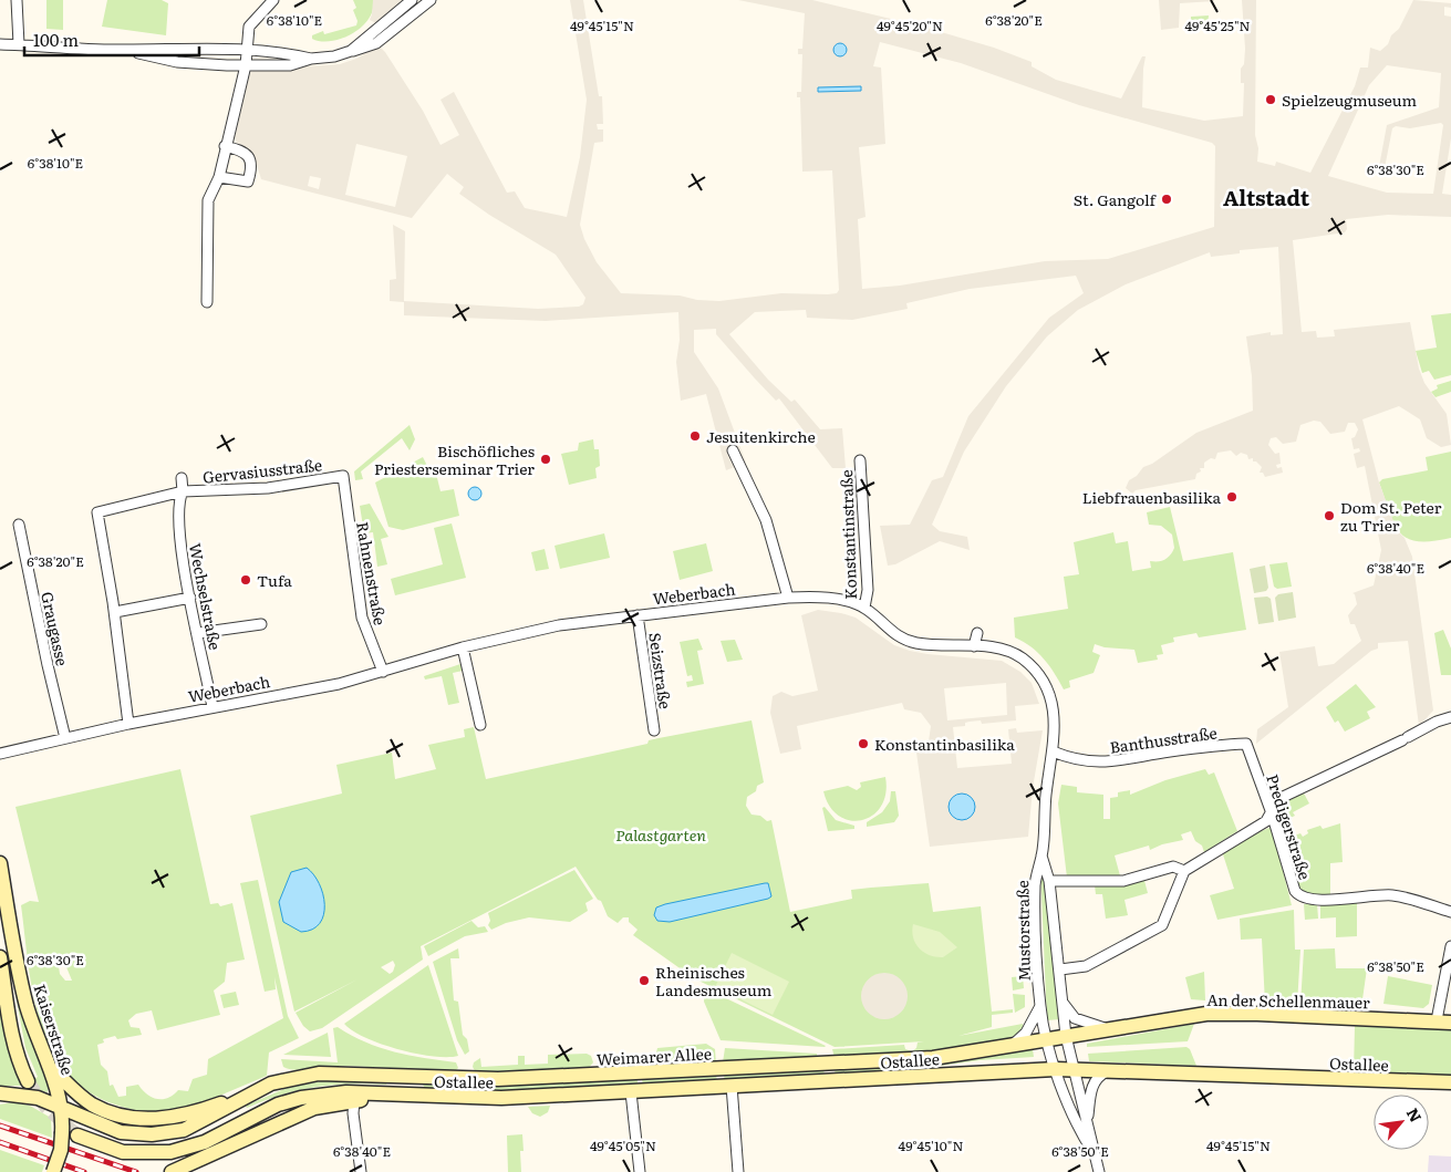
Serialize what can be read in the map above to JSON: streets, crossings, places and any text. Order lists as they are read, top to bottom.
{
  "streets": {
    "main road": [
      "An der Schellenmauer",
      "Kaiserstraße",
      "Weimarer Allee",
      "Ostallee"
    ],
    "street": [
      "Gervasiusstraße",
      "Konstantinstraße",
      "Rahnenstraße",
      "Weberbach",
      "Wechselstraße",
      "Graugasse",
      "Seizstraße",
      "Banthusstraße",
      "Predigerstraße",
      "Mustorstraße"
    ]
  },
  "crossings": [
    ["Gervasiusstraße", "Rahnenstraße"],
    ["Gervasiusstraße", "Wechselstraße"],
    ["Konstantinstraße", "Weberbach"],
    ["Konstantinstraße", "Mustorstraße"],
    ["Rahnenstraße", "Weberbach"],
    ["Weberbach", "Wechselstraße"],
    ["Weberbach", "Graugasse"],
    ["Weberbach", "Seizstraße"],
    ["Weberbach", "Mustorstraße"],
    ["Banthusstraße", "Predigerstraße"],
    ["Banthusstraße", "Mustorstraße"],
    ["Mustorstraße", "An der Schellenmauer"],
    ["Mustorstraße", "Weimarer Allee"],
    ["Mustorstraße", "Ostallee"],
    ["An der Schellenmauer", "Weimarer Allee"],
    ["Kaiserstraße", "Weimarer Allee"]
  ],
  "districts": ["Altstadt"],
  "parks": ["Palastgarten"],
  "places": [
    "Spielzeugmuseum",
    "St. Gangolf",
    "Jesuitenkirche",
    "Bischöfliches Priesterseminar Trier",
    "Liebfrauenbasilika",
    "Dom St. Peter zu Trier",
    "Tufa",
    "Konstantinbasilika",
    "Rheinisches Landesmuseum"
  ],
  "scale_bar": "100 m",
  "north": "top right",
  "coordinates": [
    "6°38'10\"E",
    "6°38'20\"E",
    "49°45'15\"N",
    "49°45'20\"N",
    "49°45'25\"N",
    "6°38'30\"E",
    "6°38'40\"E",
    "6°38'50\"E",
    "49°45'05\"N",
    "49°45'10\"N"
  ]
}
